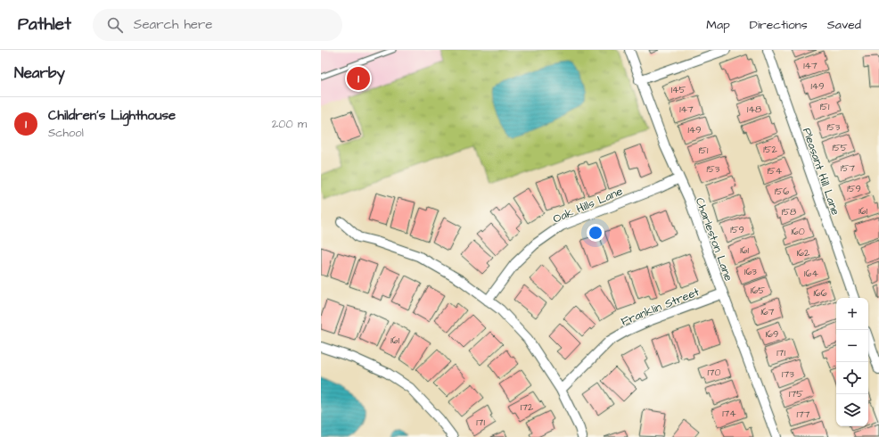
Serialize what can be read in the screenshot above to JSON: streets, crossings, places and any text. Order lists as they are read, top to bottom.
{
  "streets": {
    "street": [
      "Pleasant Hill Lane",
      "Oak Hills Lane",
      "Charleston Lane",
      "Franklin Street"
    ]
  },
  "crossings": [
    ["Oak Hills Lane", "Charleston Lane"],
    ["Charleston Lane", "Franklin Street"]
  ],
  "house_numbers": [
    "147",
    "149",
    "145",
    "151",
    "147",
    "148",
    "153",
    "149",
    "155",
    "152",
    "151",
    "157",
    "153",
    "154",
    "159",
    "156",
    "161",
    "158",
    "159",
    "160",
    "161",
    "162",
    "163",
    "164",
    "165",
    "166",
    "167",
    "169",
    "161",
    "171",
    "170",
    "173",
    "175",
    "172",
    "174",
    "177",
    "171"
  ],
  "page": {
    "header": "Pathlet",
    "search": "Search here",
    "nav": ["Map", "Directions", "Saved"],
    "heading": "Nearby",
    "pins": "1",
    "list": [
      {
        "mark": "1",
        "name": "Children’s Lighthouse",
        "note": "School",
        "value": "200 m"
      }
    ],
    "map_buttons": ["+", "−"]
  }
}
